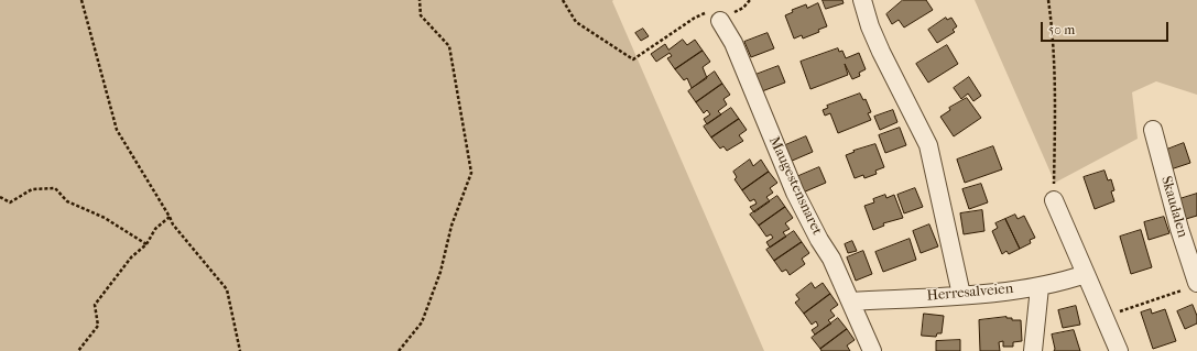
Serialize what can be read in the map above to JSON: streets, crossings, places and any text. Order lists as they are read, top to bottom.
{
  "streets": {
    "street": ["Maugestensnaret", "Skaudalen", "Herresalveien"]
  },
  "crossings": [
    ["Maugestensnaret", "Herresalveien"]
  ],
  "scale_bar": "50 m"
}
